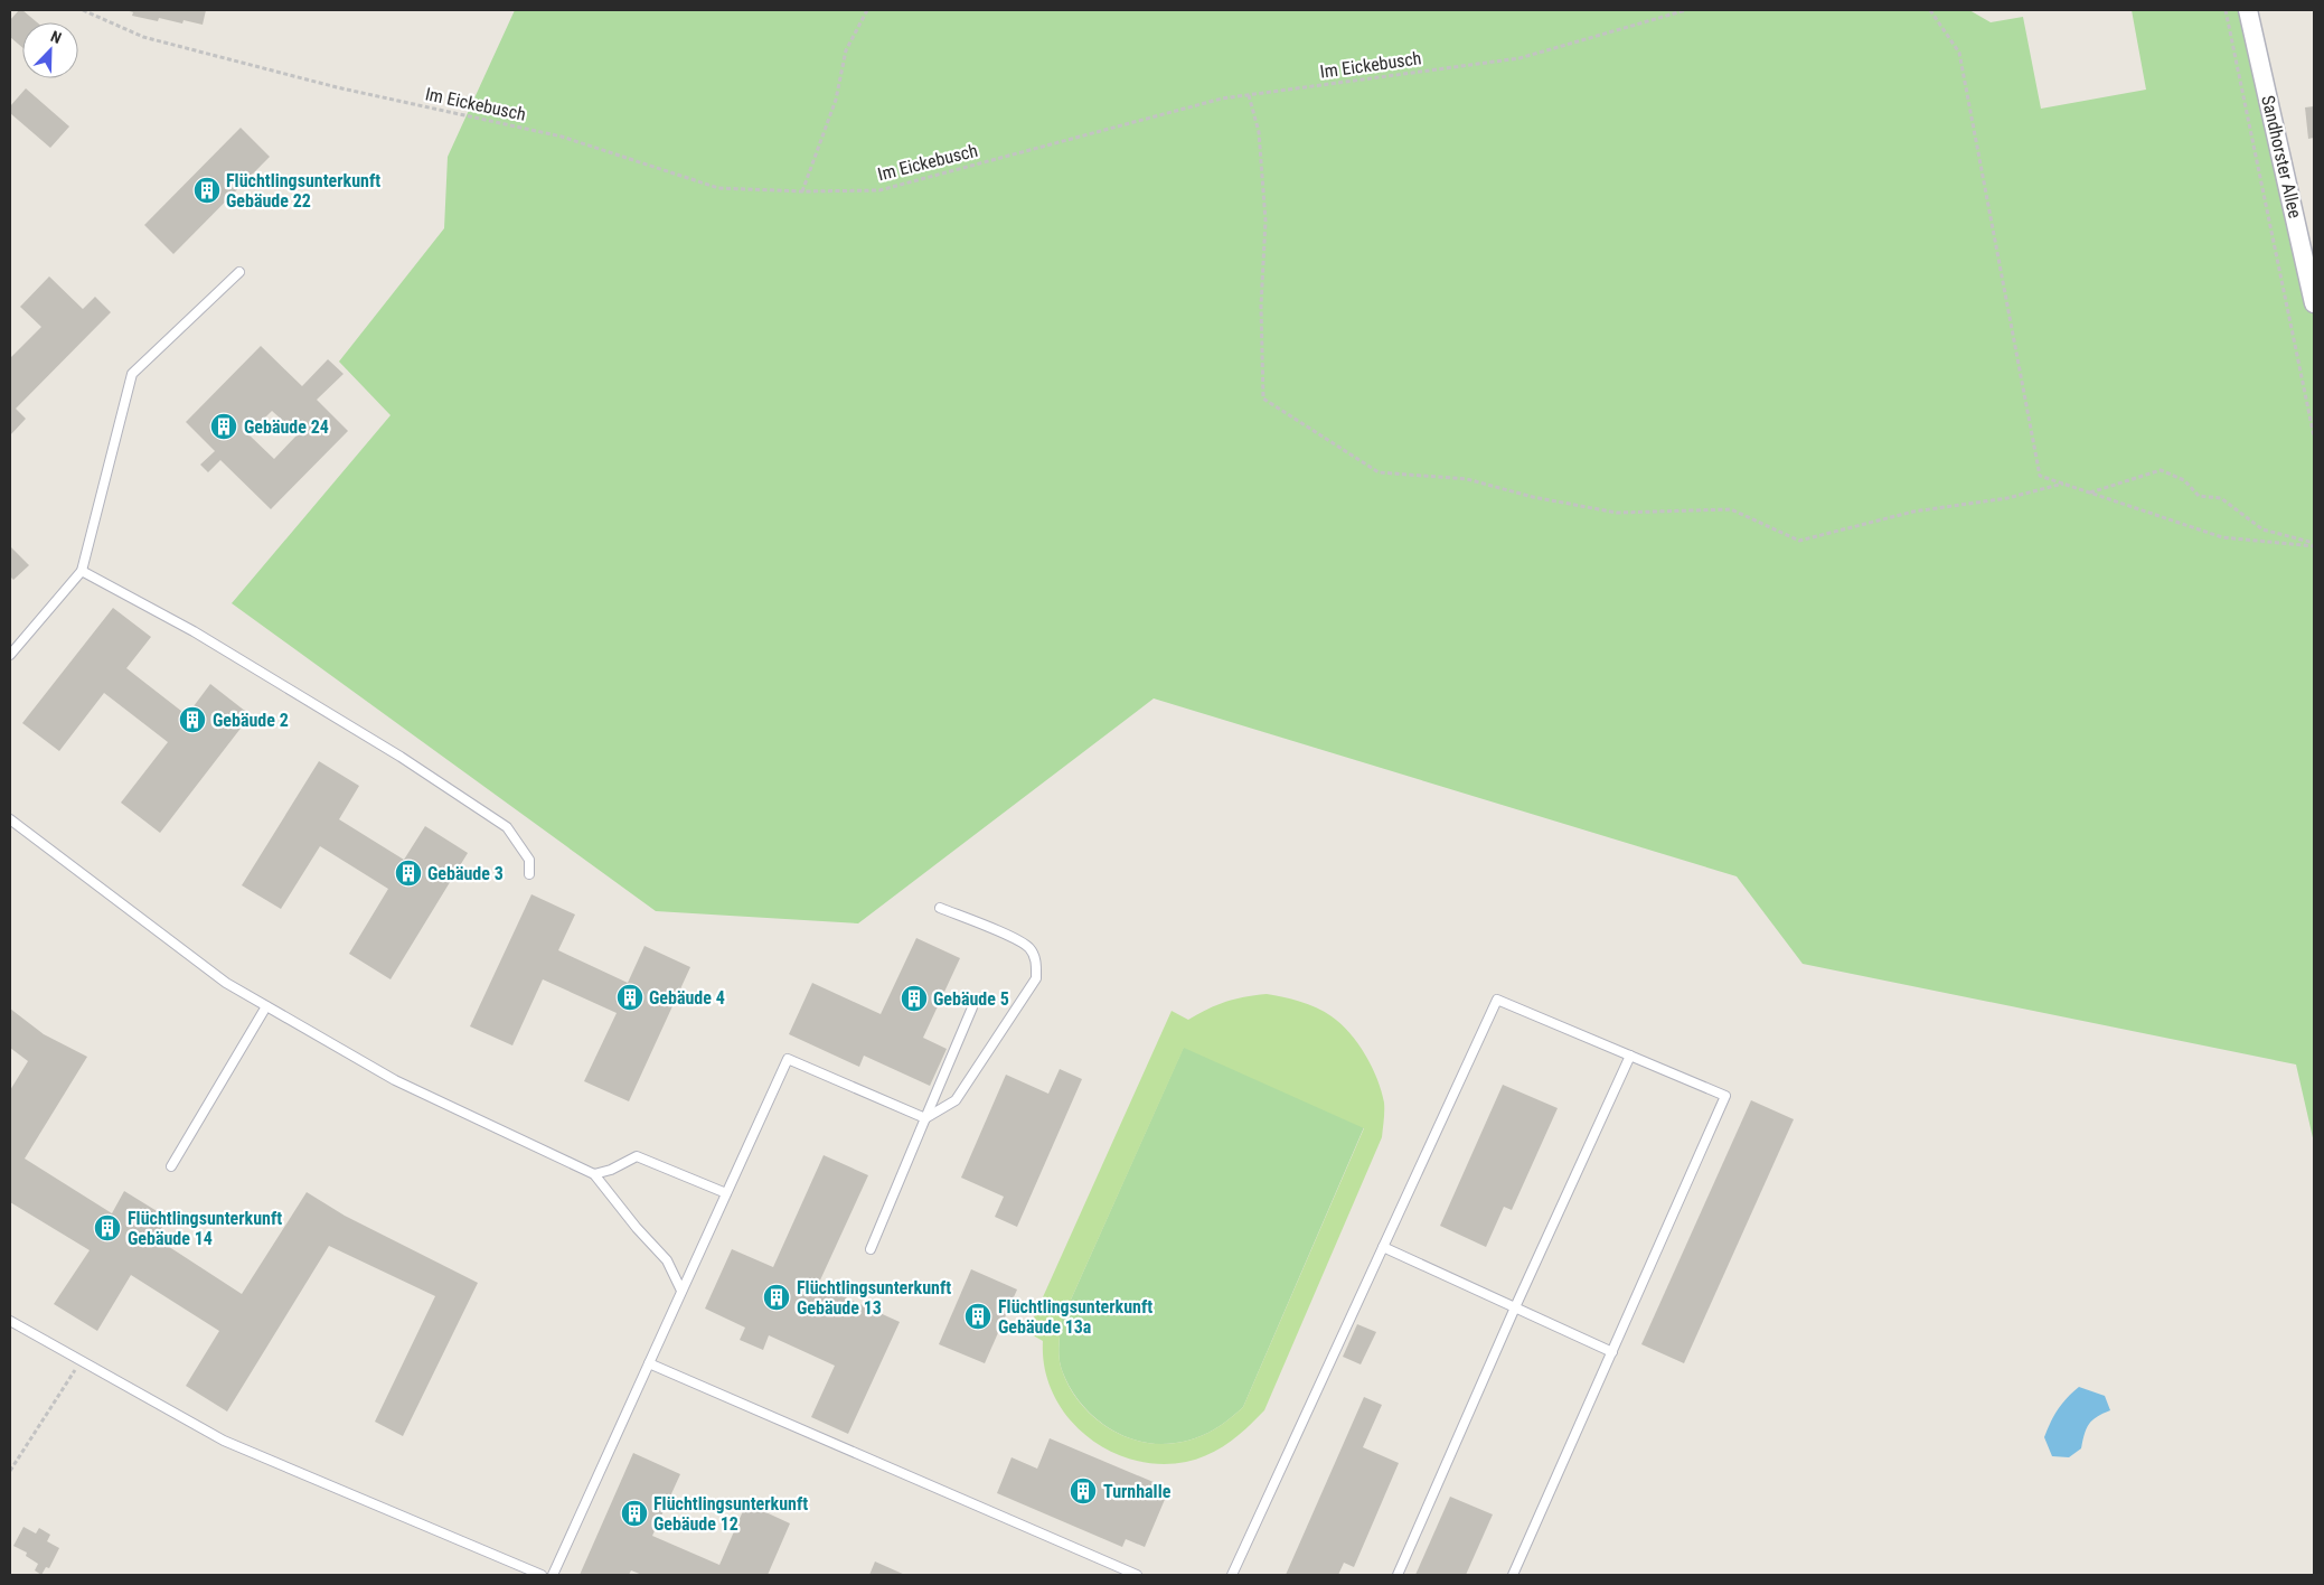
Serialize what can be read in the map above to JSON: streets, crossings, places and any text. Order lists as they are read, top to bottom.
{
  "streets": {
    "street": ["Sandhorster Allee"],
    "path": ["Im Eickebusch"]
  },
  "places": {
    "building": [
      "Flüchtlingsunterkunft Gebäude 22",
      "Gebäude 24",
      "Gebäude 2",
      "Gebäude 3",
      "Gebäude 4",
      "Gebäude 5",
      "Flüchtlingsunterkunft Gebäude 14",
      "Flüchtlingsunterkunft Gebäude 13",
      "Flüchtlingsunterkunft Gebäude 13a",
      "Turnhalle",
      "Flüchtlingsunterkunft Gebäude 12"
    ]
  },
  "north": "top right"
}
